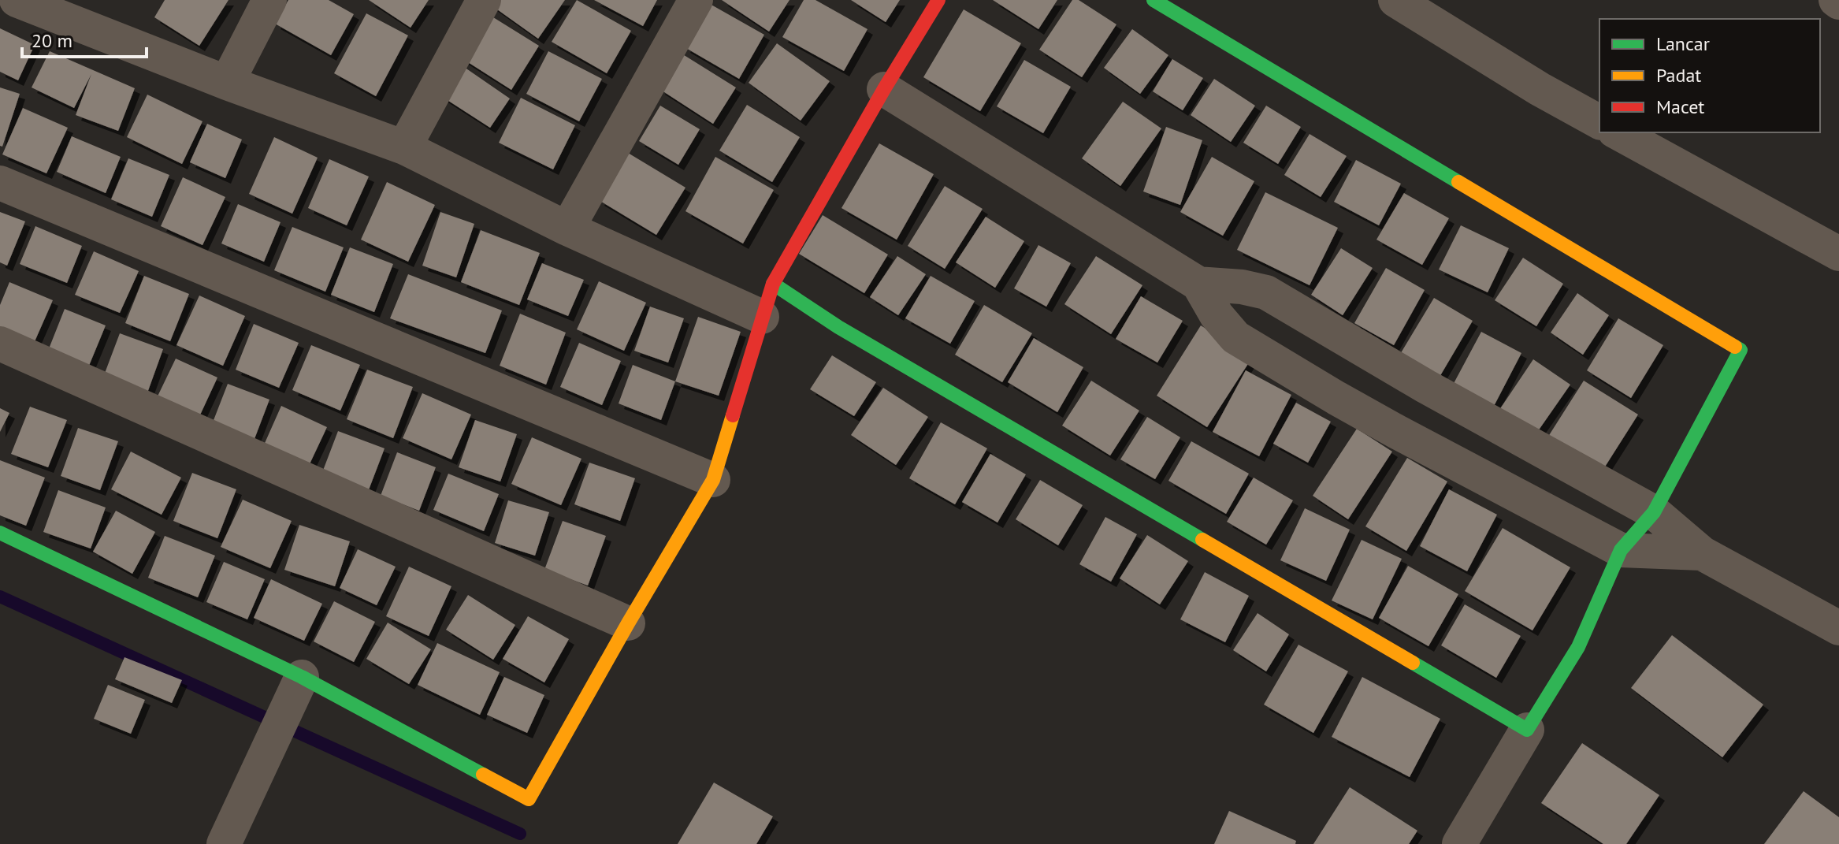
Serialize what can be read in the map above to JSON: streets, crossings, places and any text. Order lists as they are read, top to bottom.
{
  "legend": ["Lancar", "Padat", "Macet"],
  "scale_bar": "20 m"
}
